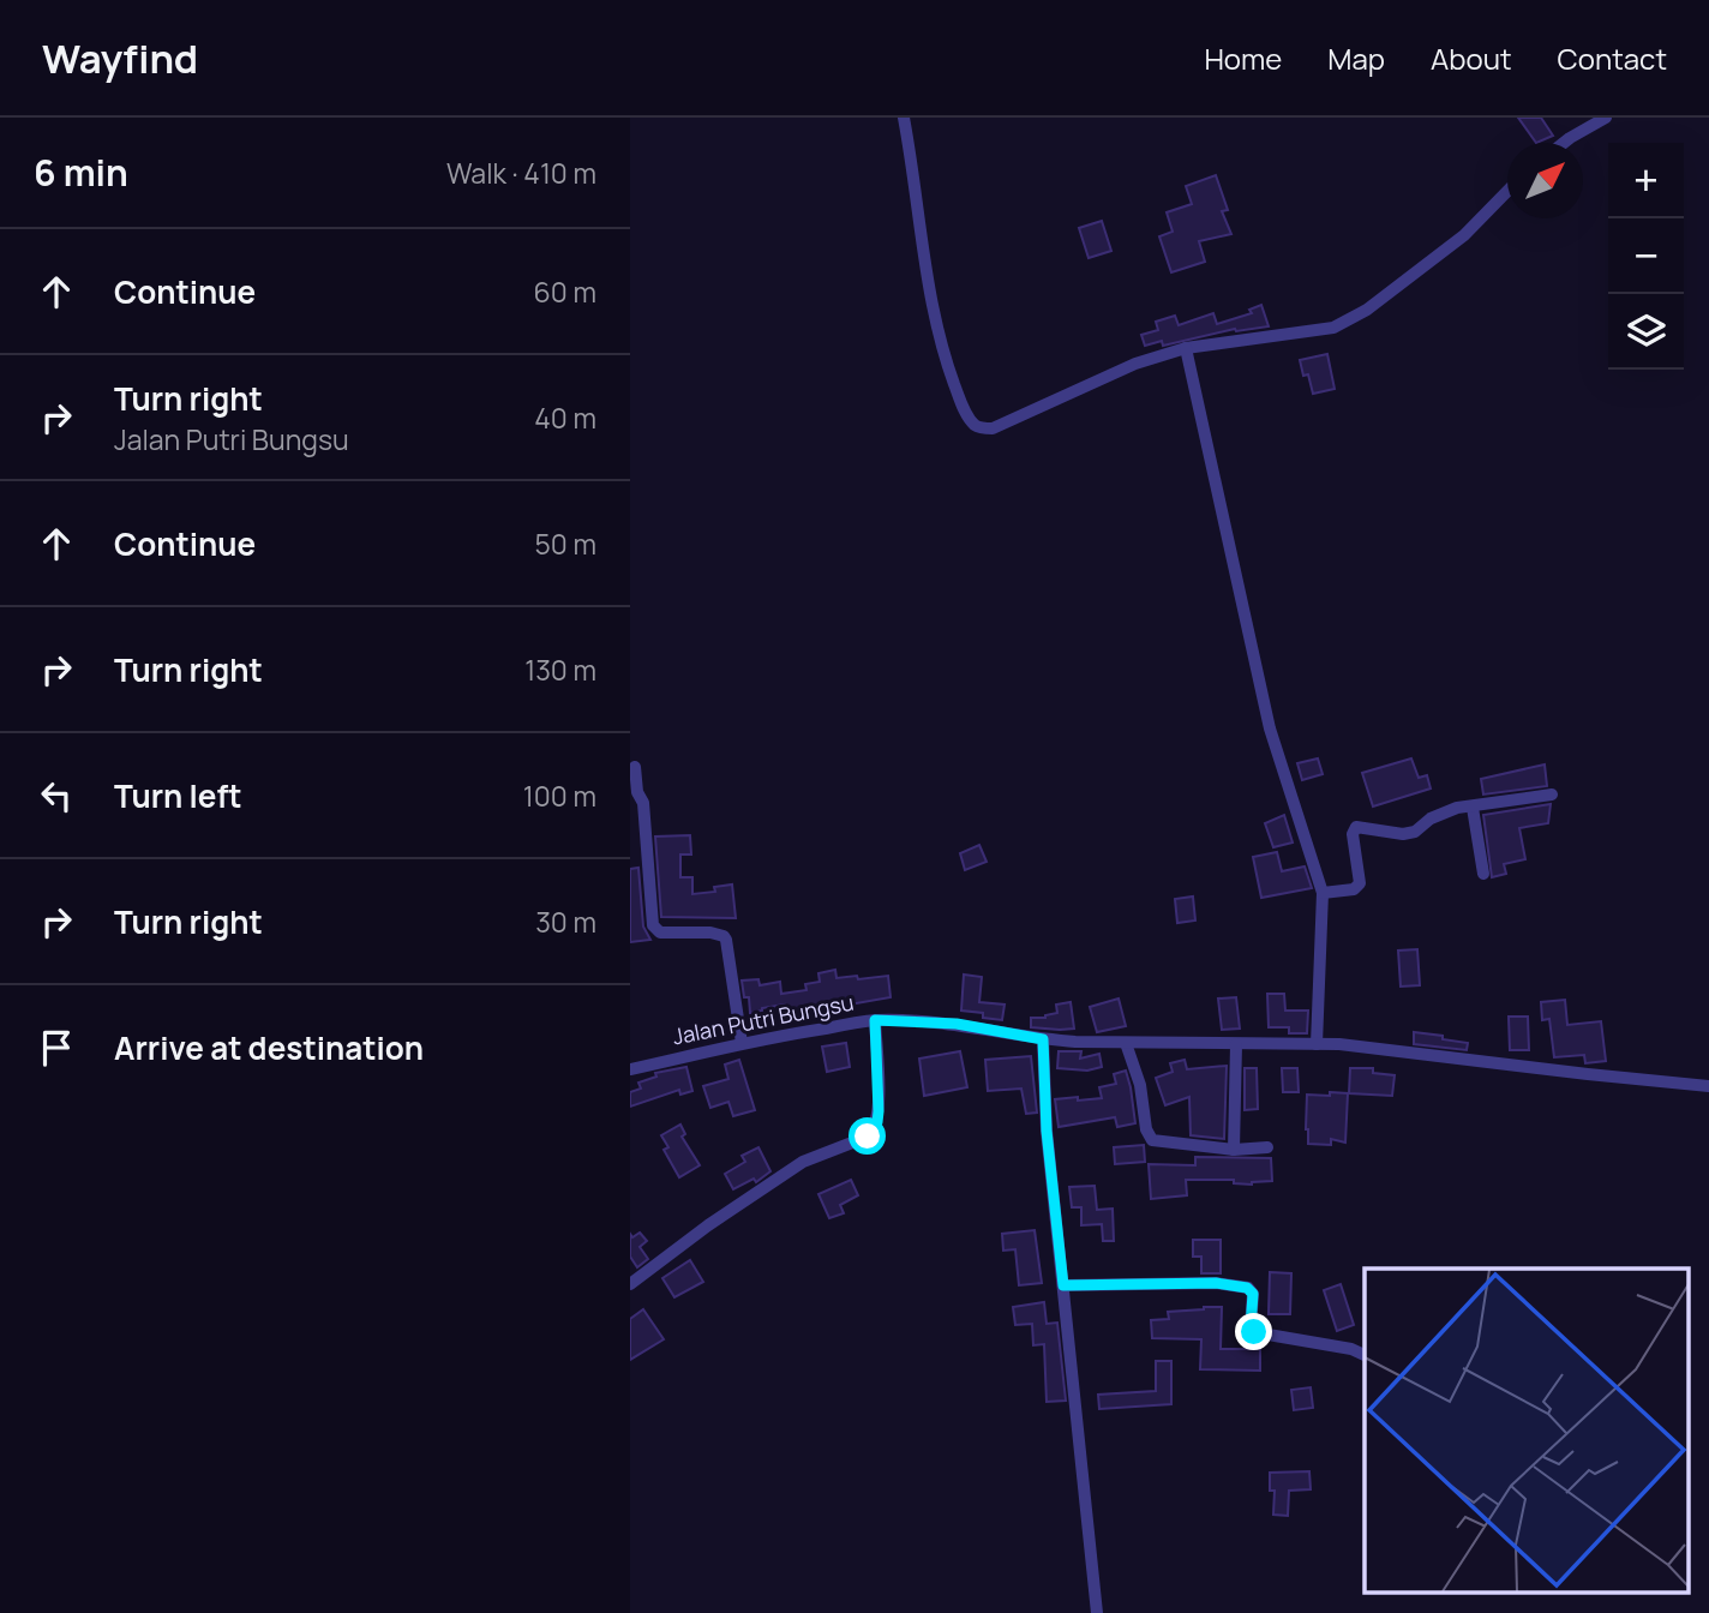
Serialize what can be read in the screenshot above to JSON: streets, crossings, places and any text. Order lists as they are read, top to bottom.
{
  "streets": {
    "street": ["Jalan Putri Bungsu"]
  },
  "north": "top right",
  "page": {
    "header": "Wayfind",
    "nav": [
      "Home",
      "Map",
      "About",
      "Contact"
    ],
    "heading": ["6 min", "Walk · 410 m"],
    "map_buttons": ["+", "−"],
    "list": [
      ["Continue", "60 m"],
      ["Turn right", "Jalan Putri Bungsu", "40 m"],
      ["Continue", "50 m"],
      ["Turn right", "130 m"],
      ["Turn left", "100 m"],
      ["Turn right", "30 m"],
      "Arrive at destination"
    ]
  }
}
